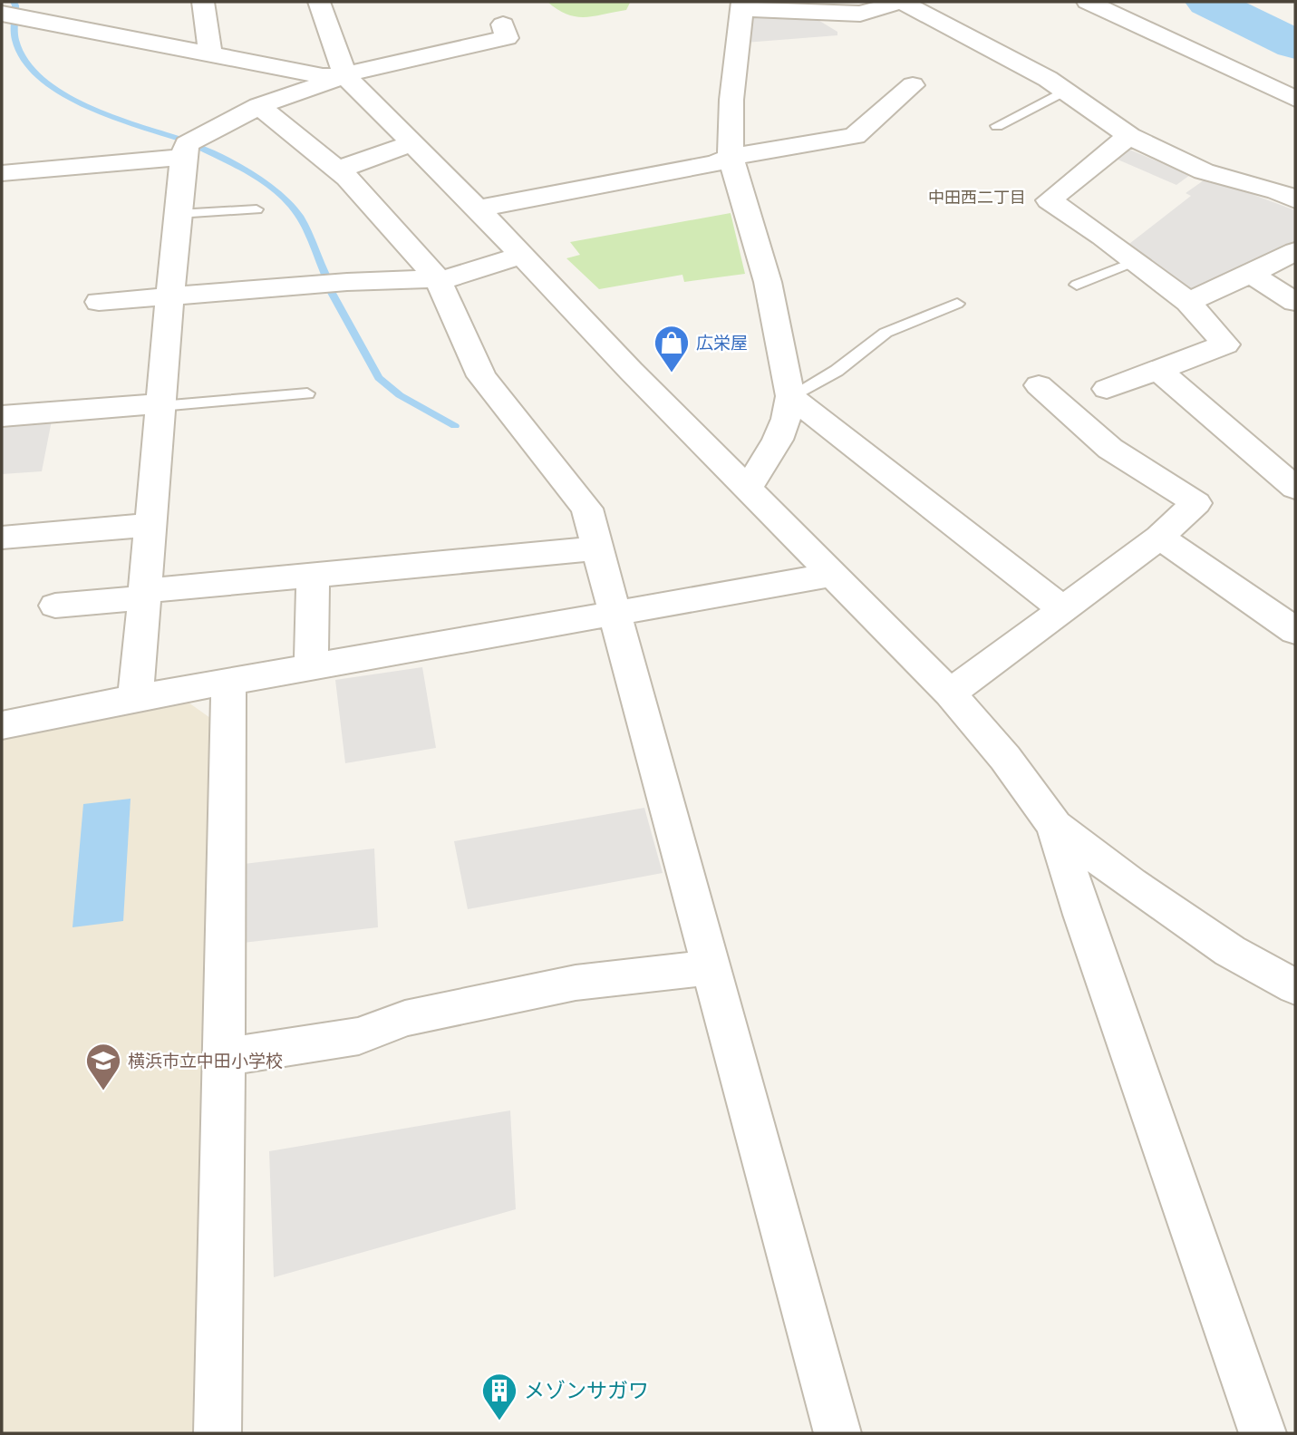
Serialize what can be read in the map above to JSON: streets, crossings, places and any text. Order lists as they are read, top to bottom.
{
  "districts": ["中田西二丁目"],
  "places": {
    "shop": ["広栄屋"],
    "school or university": ["横浜市立中田小学校"],
    "building": ["メゾンサガワ"]
  }
}
